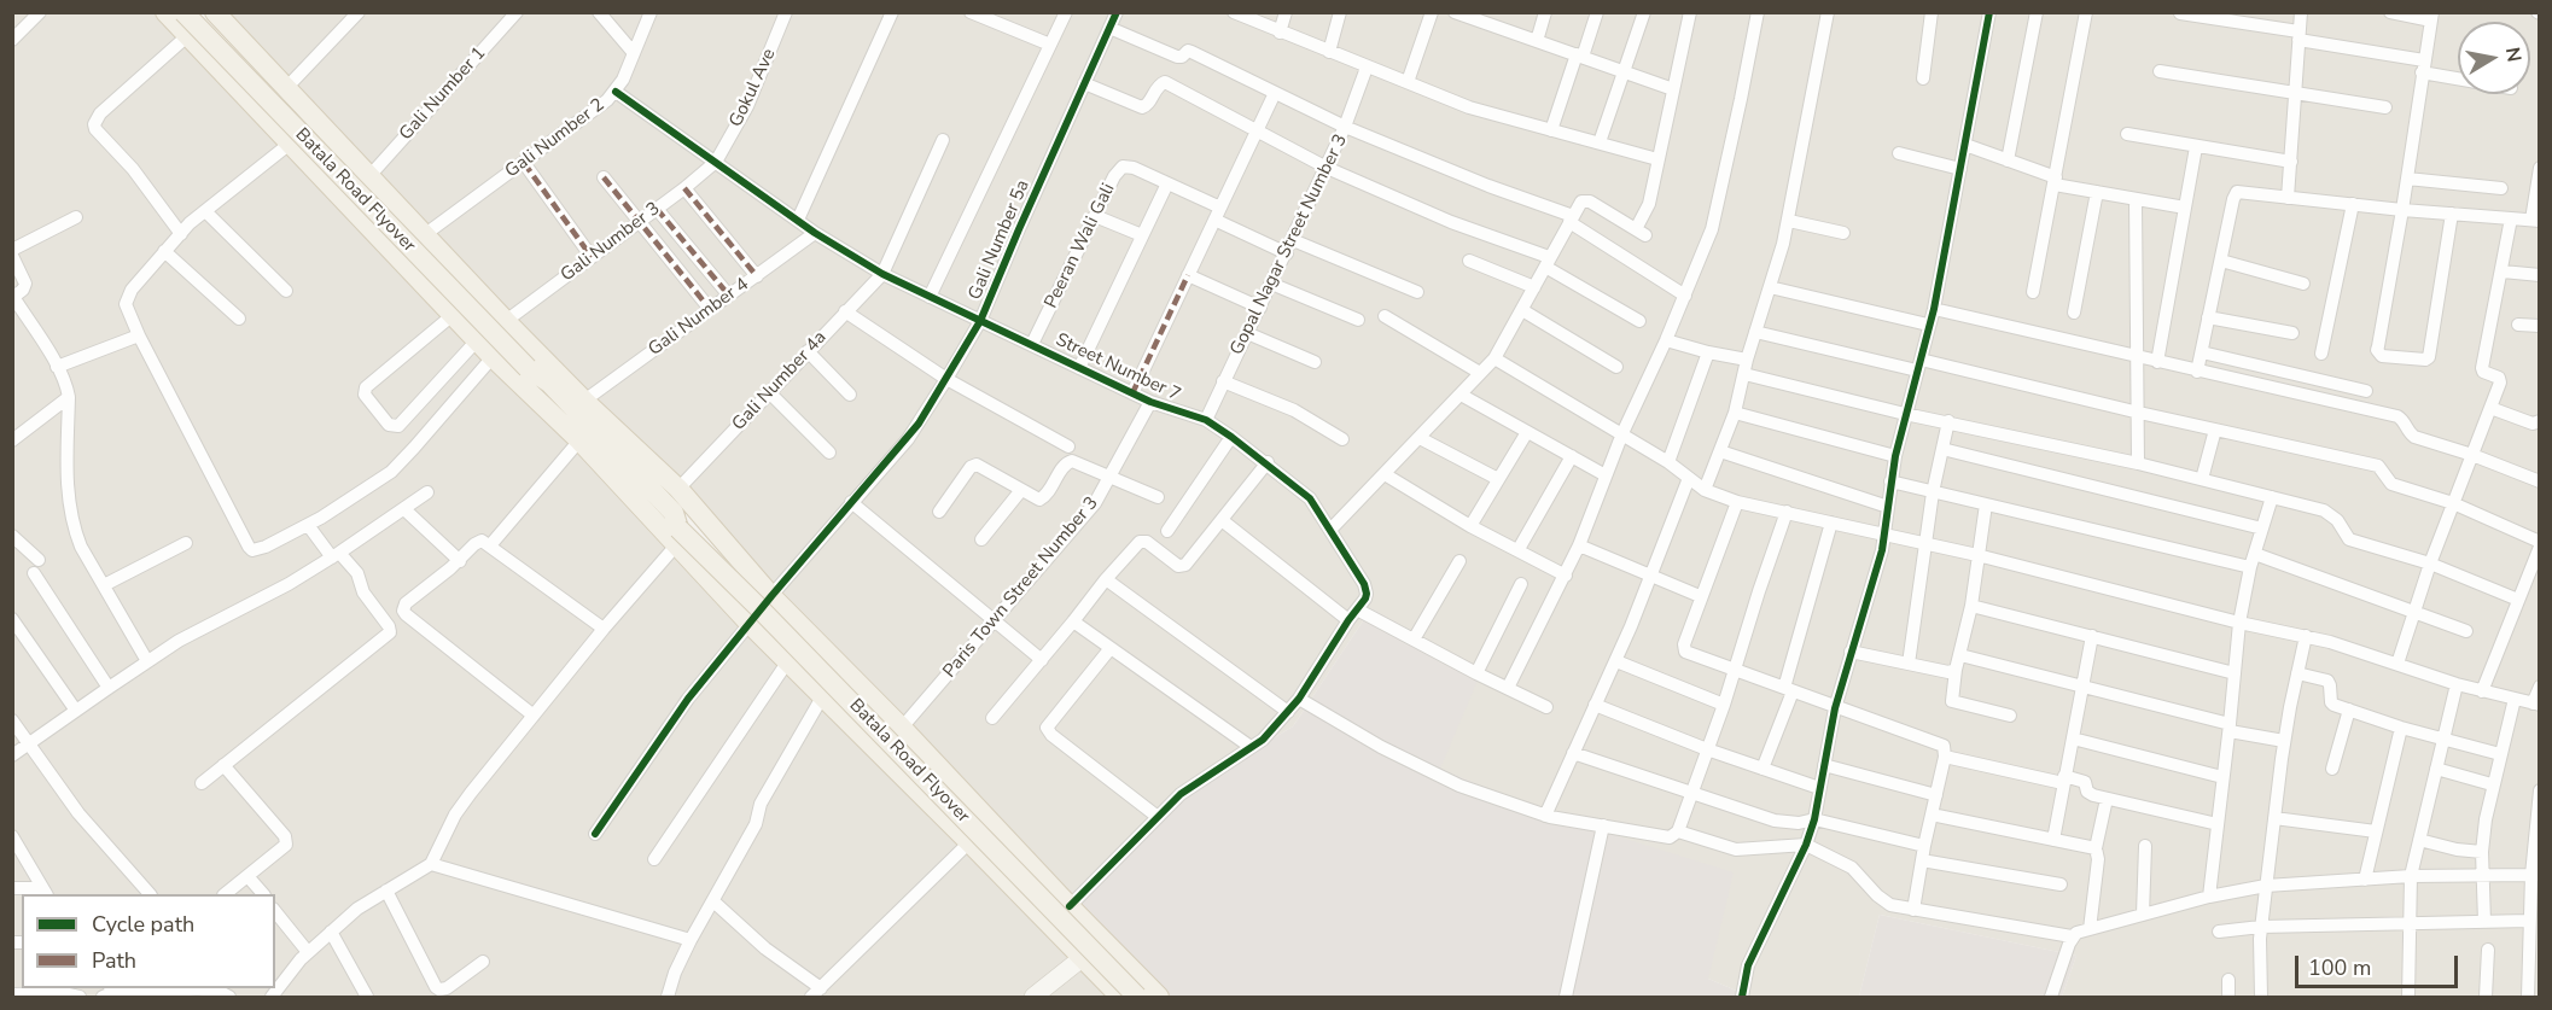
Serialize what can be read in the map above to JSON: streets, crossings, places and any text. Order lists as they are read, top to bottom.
{
  "streets": {
    "main road": ["Batala Road Flyover"],
    "street": [
      "Gokul Ave",
      "Gali Number 1",
      "Gali Number 2",
      "Gali Number 5a",
      "Gali Number 3",
      "Gopal Nagar Street Number 3",
      "Peeran Wali Gali",
      "Gali Number 4",
      "Street Number 7",
      "Gali Number 4a",
      "Paris Town Street Number 3"
    ]
  },
  "crossings": [
    ["Gokul Ave", "Gali Number 3"],
    ["Gokul Ave", "Street Number 7"],
    ["Gali Number 2", "Street Number 7"],
    ["Gali Number 5a", "Street Number 7"],
    ["Gali Number 3", "Street Number 7"],
    ["Gopal Nagar Street Number 3", "Peeran Wali Gali"],
    ["Gopal Nagar Street Number 3", "Street Number 7"],
    ["Peeran Wali Gali", "Street Number 7"],
    ["Gali Number 4", "Street Number 7"],
    ["Street Number 7", "Gali Number 4a"],
    ["Street Number 7", "Paris Town Street Number 3"]
  ],
  "legend": ["Cycle path", "Path"],
  "scale_bar": "100 m",
  "north": "right"
}
